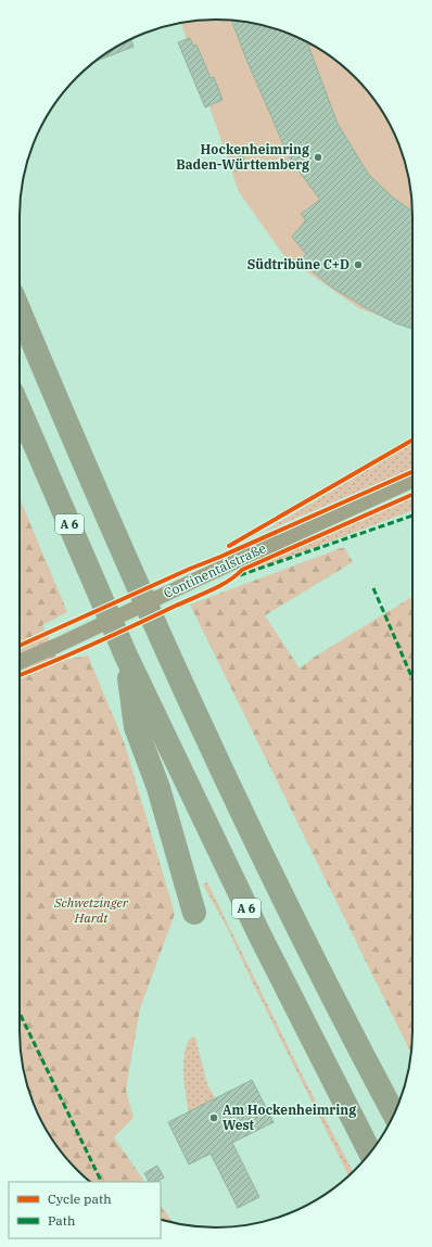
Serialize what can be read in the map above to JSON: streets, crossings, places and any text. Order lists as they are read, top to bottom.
{
  "streets": {
    "highway": ["A 6"],
    "street": ["Continentalstraße"]
  },
  "parks": ["Schwetzinger Hardt"],
  "places": ["Hockenheimring Baden-Württemberg", "Südtribüne C+D", "Am Hockenheimring West"],
  "legend": ["Cycle path", "Path"]
}
